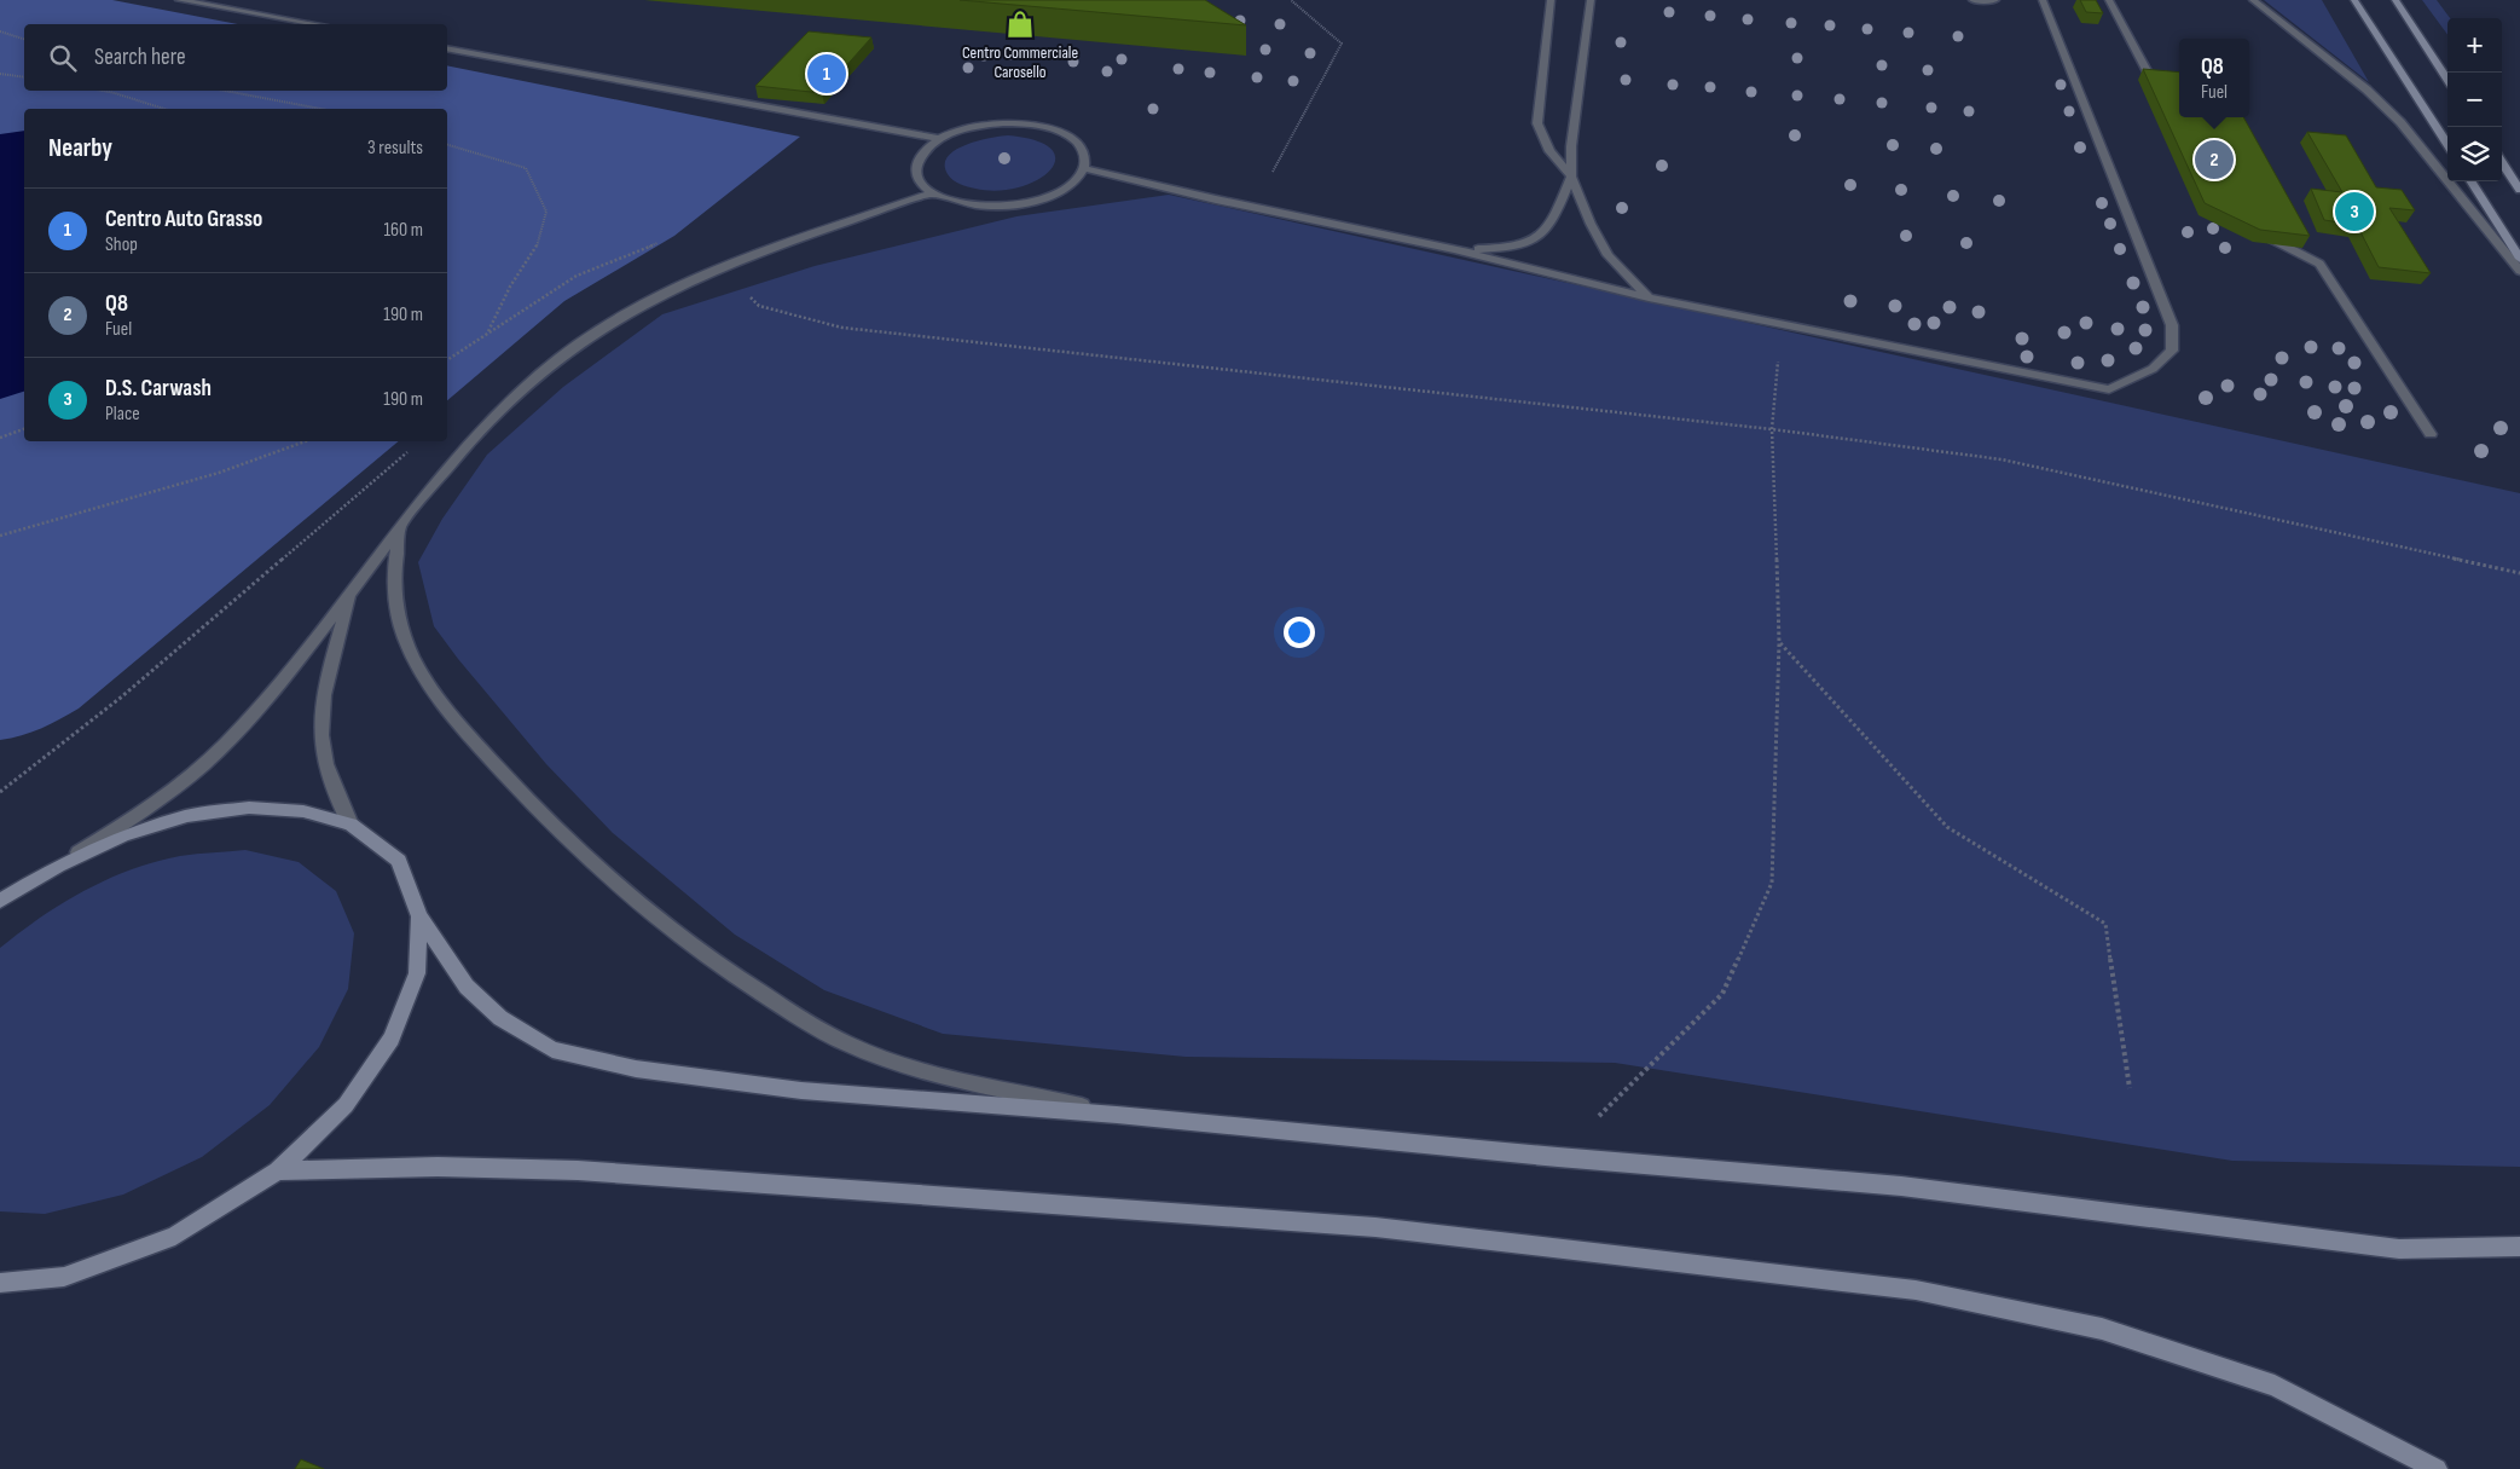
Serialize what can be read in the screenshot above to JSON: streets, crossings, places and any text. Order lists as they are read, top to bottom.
{
  "places": {
    "shop": ["Centro Commerciale Carosello"]
  },
  "page": {
    "map_buttons": ["+", "−"],
    "search": "Search here",
    "popup": ["Q8", "Fuel"],
    "pins": ["1", "2", "3"],
    "heading": ["Nearby", "3 results"],
    "list": [
      {
        "mark": "1",
        "name": "Centro Auto Grasso",
        "note": "Shop",
        "value": "160 m"
      },
      {
        "mark": "2",
        "name": "Q8",
        "note": "Fuel",
        "value": "190 m"
      },
      {
        "mark": "3",
        "name": "D.S. Carwash",
        "note": "Place",
        "value": "190 m"
      }
    ]
  }
}
